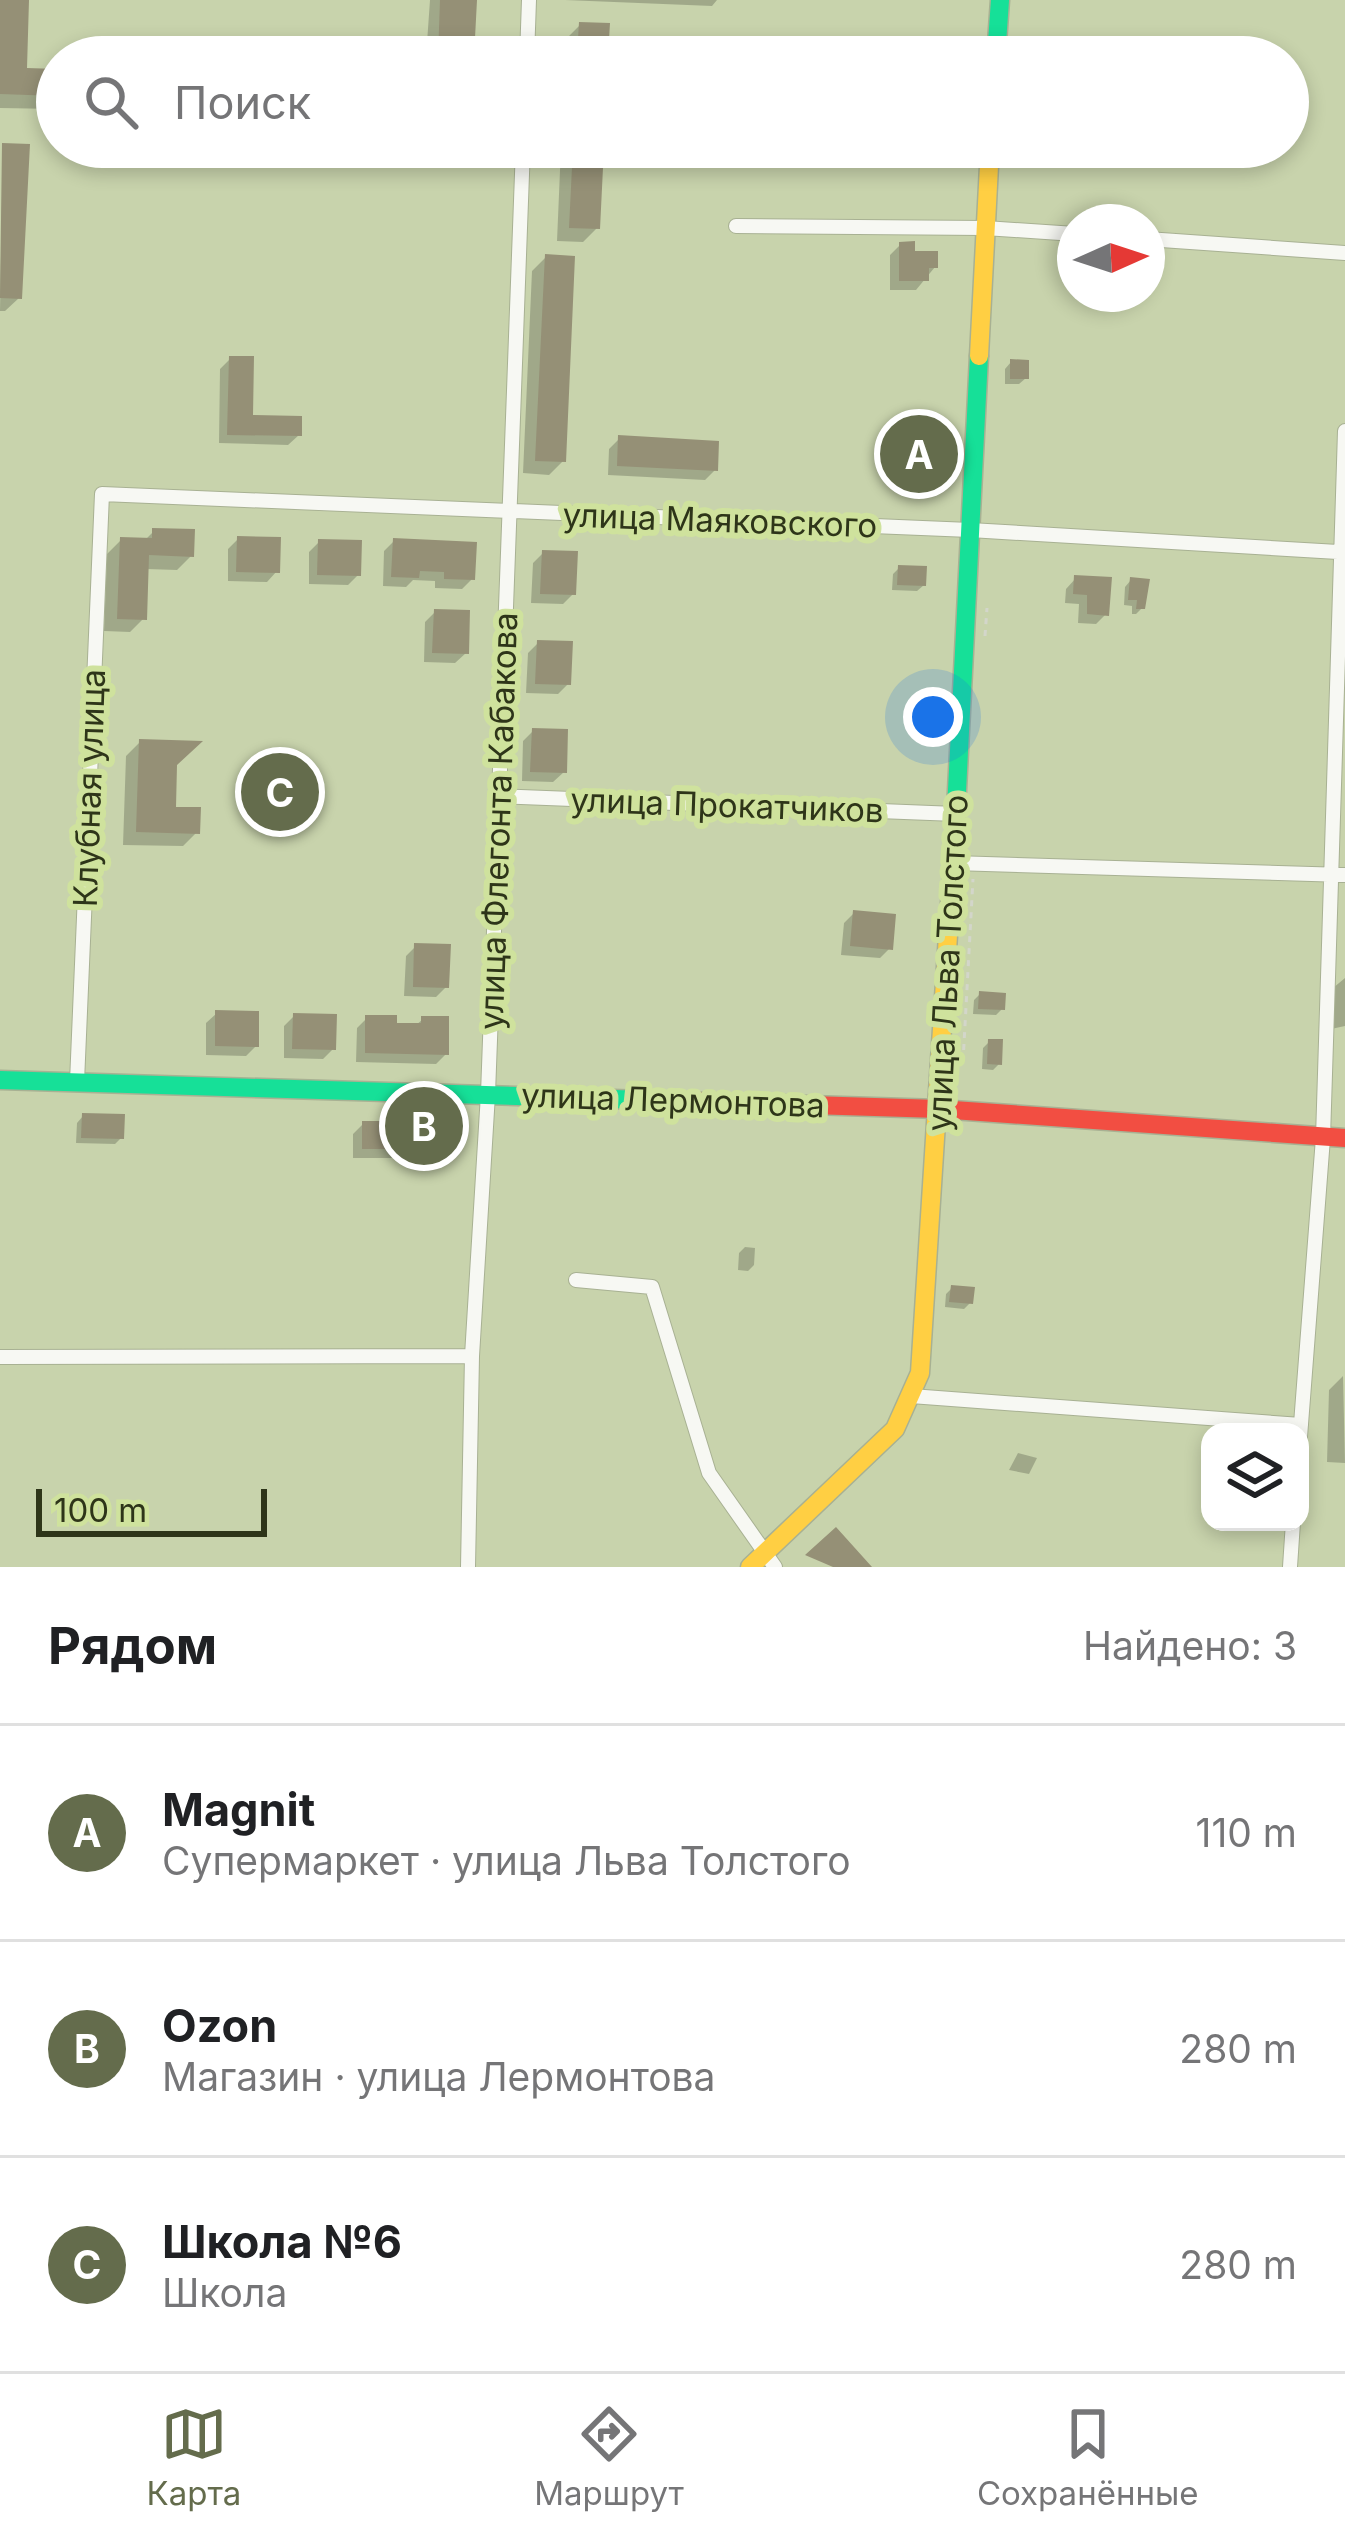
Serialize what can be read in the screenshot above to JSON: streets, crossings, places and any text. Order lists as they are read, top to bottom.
{
  "streets": {
    "main road": ["улица Льва Толстого", "улица Лермонтова"],
    "street": [
      "улица Маяковского",
      "Клубная улица",
      "улица Прокатчиков",
      "улица Флегонта Кабакова"
    ]
  },
  "crossings": [
    ["улица Маяковского", "Клубная улица"],
    ["улица Маяковского", "улица Флегонта Кабакова"],
    ["улица Маяковского", "улица Льва Толстого"],
    ["Клубная улица", "улица Лермонтова"],
    ["улица Прокатчиков", "улица Флегонта Кабакова"],
    ["улица Прокатчиков", "улица Льва Толстого"],
    ["улица Флегонта Кабакова", "улица Лермонтова"],
    ["улица Льва Толстого", "улица Лермонтова"]
  ],
  "scale_bar": "100 m",
  "north": "right",
  "page": {
    "search": "Поиск",
    "pins": ["A", "C", "B"],
    "scale": "100 m",
    "heading": ["Рядом", "Найдено: 3"],
    "list": [
      {
        "mark": "A",
        "name": "Magnit",
        "note": "Супермаркет · улица Льва Толстого",
        "value": "110 m"
      },
      {
        "mark": "B",
        "name": "Ozon",
        "note": "Магазин · улица Лермонтова",
        "value": "280 m"
      },
      {
        "mark": "C",
        "name": "Школа №6",
        "note": "Школа",
        "value": "280 m"
      }
    ],
    "nav": ["Карта", "Маршрут", "Сохранённые"]
  }
}
